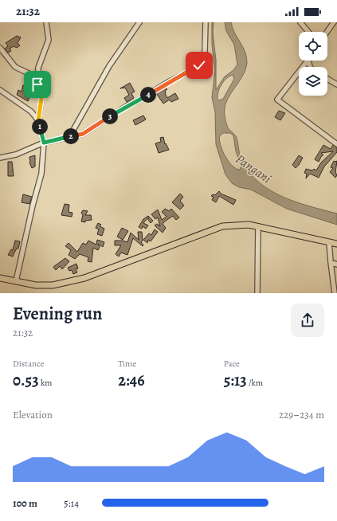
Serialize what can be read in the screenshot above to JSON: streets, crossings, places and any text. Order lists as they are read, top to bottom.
{
  "water": ["Pangani"],
  "page": {
    "status": "21:32",
    "pins": [
      "4",
      "3",
      "1",
      "2"
    ],
    "heading": ["Evening run", "21:32"],
    "stats": [
      ["Distance", "0.53 km"],
      ["Time", "2:46"],
      ["Pace", "5:13 /km"]
    ],
    "chart": ["Elevation", "229–234 m"],
    "list": [
      {
        "name": "100 m",
        "note": "5:14"
      }
    ]
  }
}
